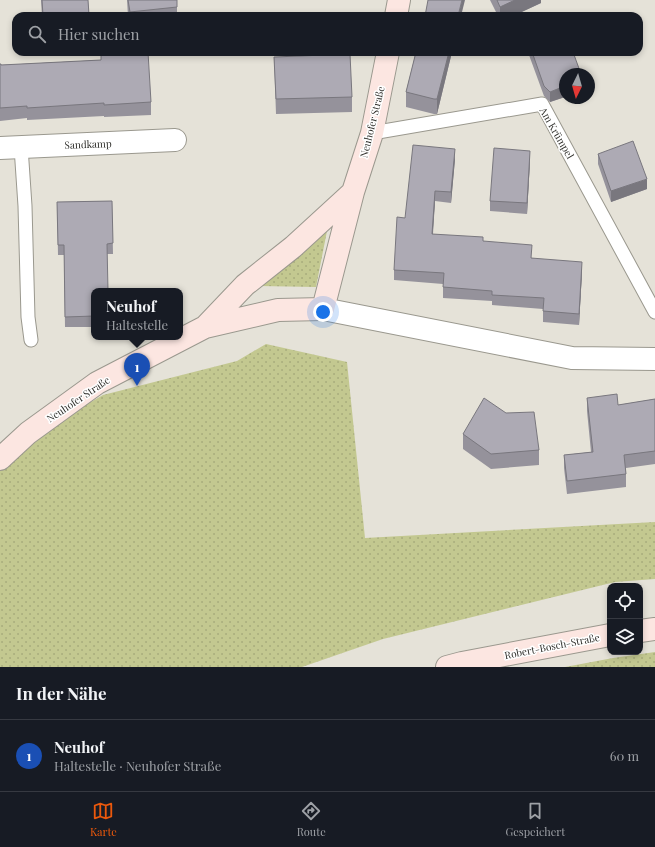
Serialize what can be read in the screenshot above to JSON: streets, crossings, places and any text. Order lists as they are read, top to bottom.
{
  "streets": {
    "street": ["Neuhofer Straße", "Sandkamp", "Robert-Bosch-Straße"],
    "lane": ["Am Krümpel"]
  },
  "crossings": [
    ["Neuhofer Straße", "Am Krümpel"]
  ],
  "north": "bottom",
  "page": {
    "search": "Hier suchen",
    "popup": ["Neuhof", "Haltestelle"],
    "pins": "1",
    "heading": "In der Nähe",
    "list": [
      {
        "mark": "1",
        "name": "Neuhof",
        "note": "Haltestelle · Neuhofer Straße",
        "value": "60 m"
      }
    ],
    "nav": ["Karte", "Route", "Gespeichert"]
  }
}
